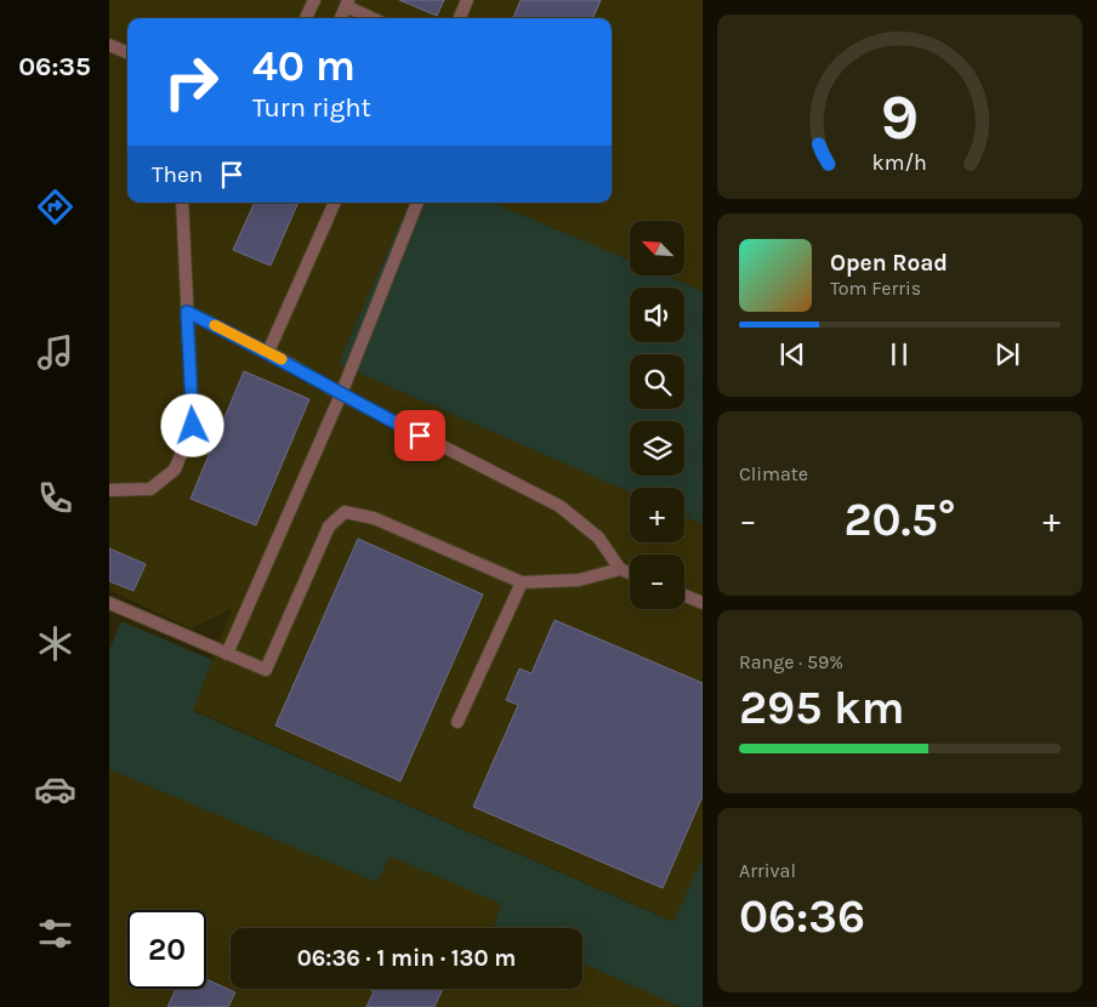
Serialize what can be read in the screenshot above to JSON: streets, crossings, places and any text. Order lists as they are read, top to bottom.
{
  "north": "top left",
  "page": {
    "tabs": "06:35",
    "turn": ["40 m", "Turn right"],
    "then": "Then",
    "map_buttons": ["+", "−"],
    "song": ["Open Road", "Tom Ferris"],
    "tile": [
      "Climate",
      ["Range · 59%", "295 km"],
      ["Arrival", "06:36"]
    ],
    "heat": ["−", "20.5°", "+"],
    "limit": "20",
    "trip": "06:36 · 1 min · 130 m",
    "gauge": ["9", "km/h"]
  }
}
